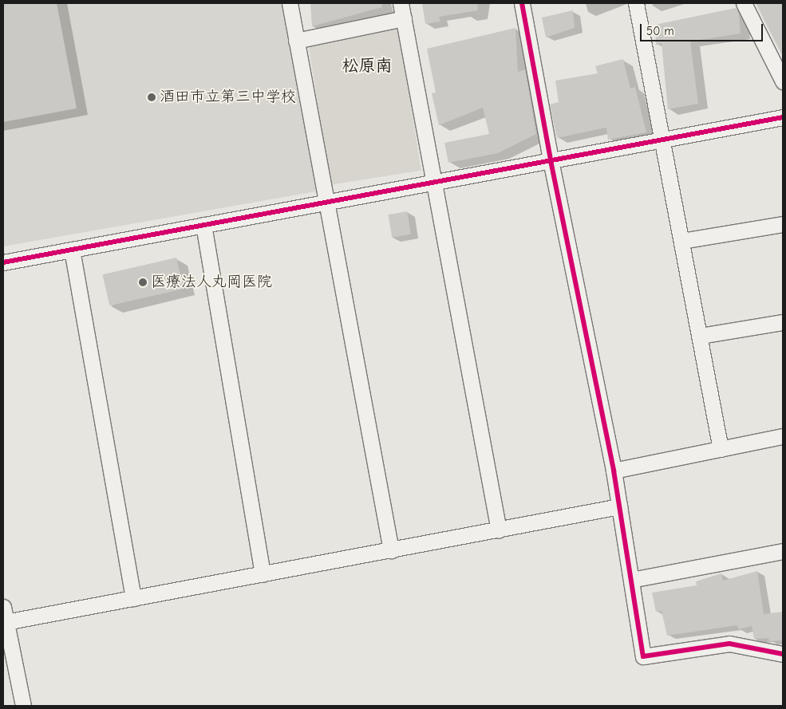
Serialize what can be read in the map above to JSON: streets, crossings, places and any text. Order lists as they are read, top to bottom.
{
  "districts": ["松原南"],
  "places": ["酒田市立第三中学校", "医療法人丸岡医院"],
  "scale_bar": "50 m"
}
